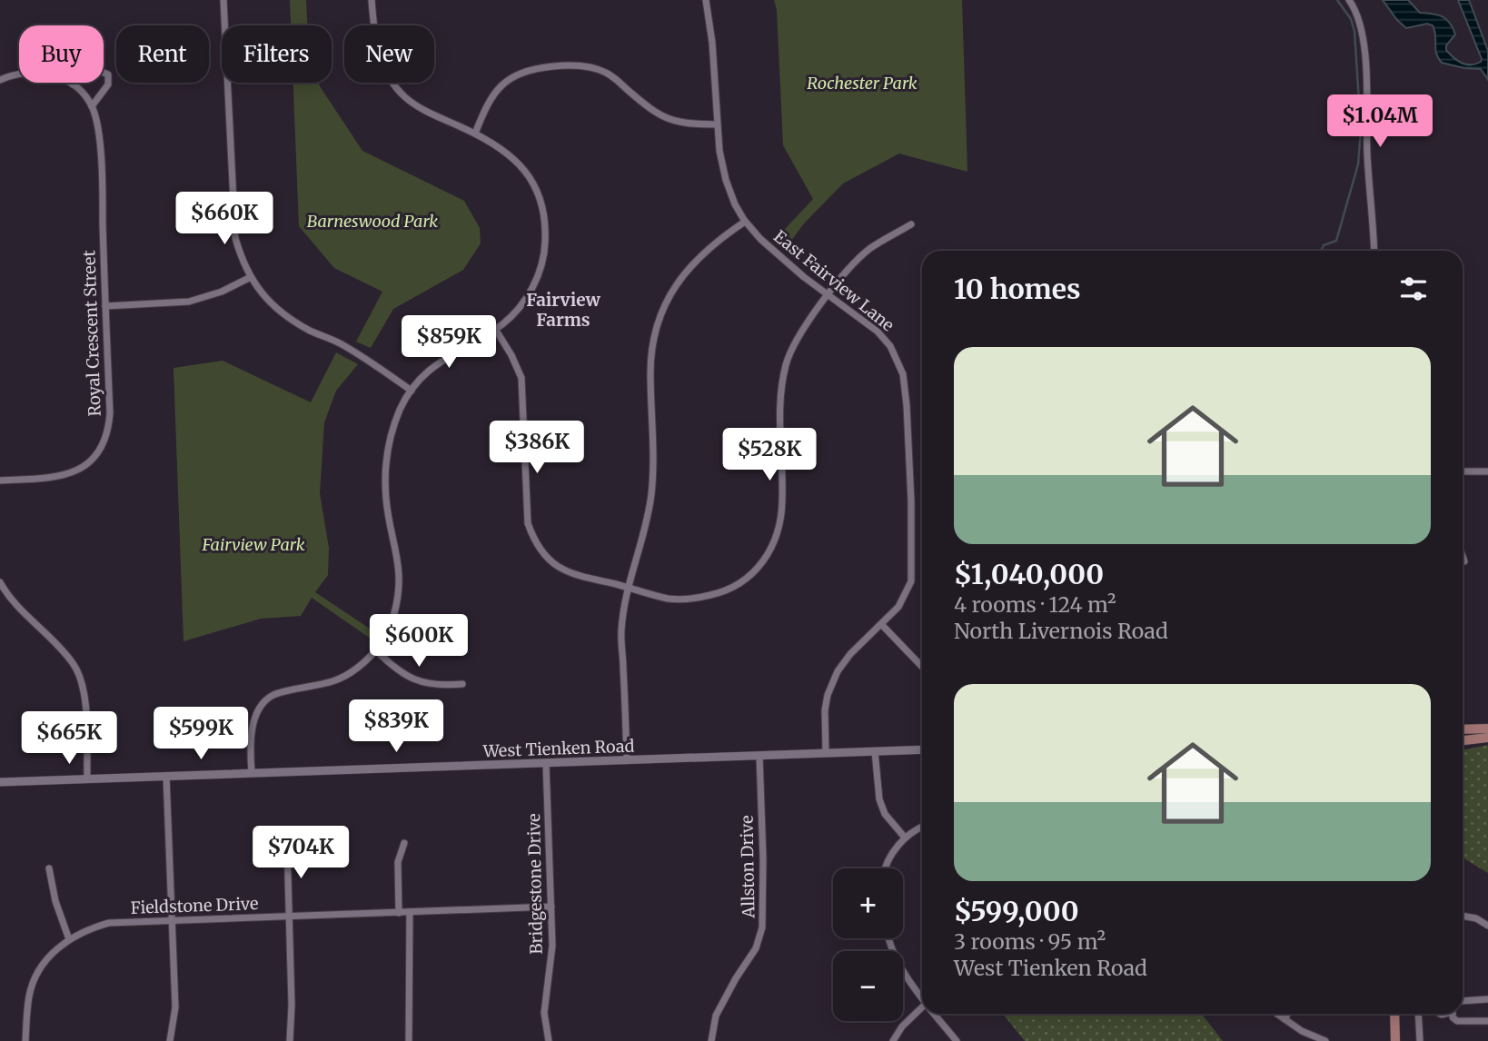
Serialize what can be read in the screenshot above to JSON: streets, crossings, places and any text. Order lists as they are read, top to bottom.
{
  "streets": {
    "street": [
      "East Fairview Lane",
      "Royal Crescent Street",
      "West Tienken Road",
      "Allston Drive",
      "Bridgestone Drive",
      "Fieldstone Drive"
    ]
  },
  "crossings": [
    ["East Fairview Lane", "West Tienken Road"],
    ["West Tienken Road", "Allston Drive"],
    ["West Tienken Road", "Bridgestone Drive"],
    ["Bridgestone Drive", "Fieldstone Drive"]
  ],
  "districts": ["Fairview Farms"],
  "parks": ["Rochester Park", "Barneswood Park", "Fairview Park"],
  "page": {
    "chip": [
      "Buy",
      "Rent",
      "Filters",
      "New"
    ],
    "price": [
      "$1.04M",
      "$660K",
      "$859K",
      "$386K",
      "$528K",
      "$600K",
      "$839K",
      "$599K",
      "$665K",
      "$704K"
    ],
    "heading": "10 homes",
    "list": [
      {
        "name": "$1,040,000",
        "note": "4 rooms · 124 m² · North Livernois Road"
      },
      {
        "name": "$599,000",
        "note": "3 rooms · 95 m² · West Tienken Road"
      }
    ],
    "map_buttons": ["+", "−"]
  }
}
